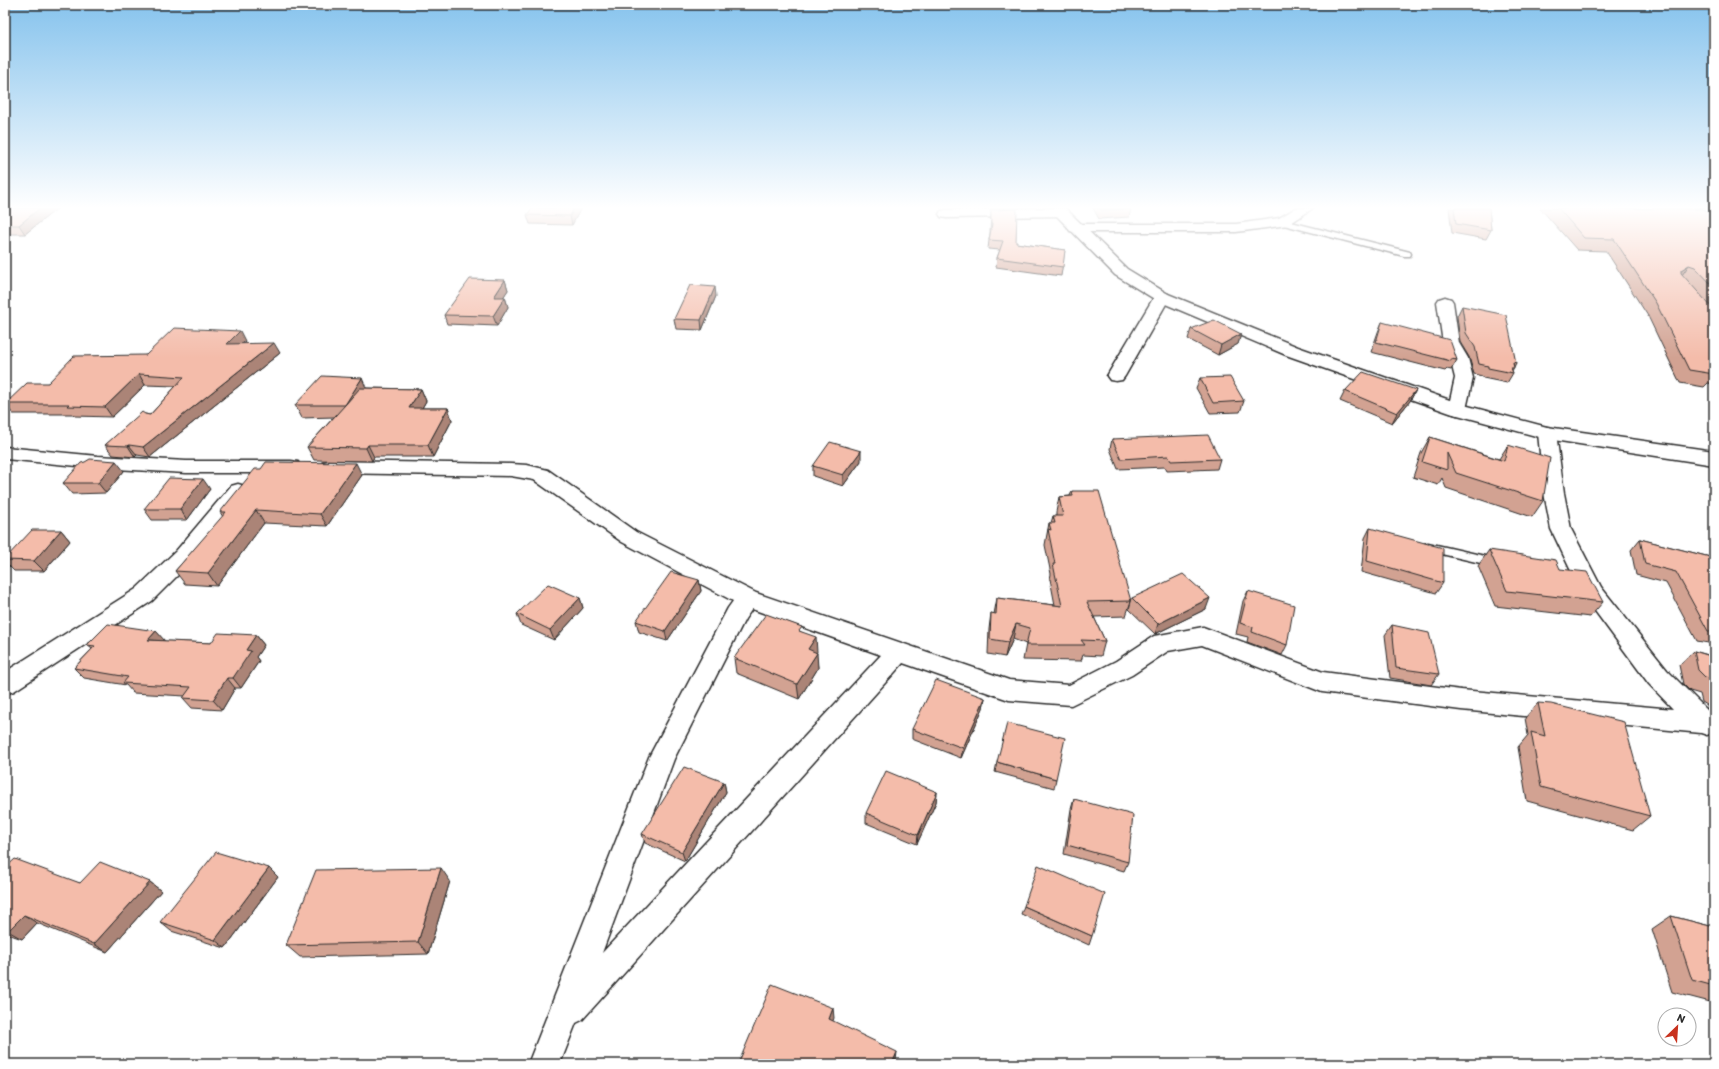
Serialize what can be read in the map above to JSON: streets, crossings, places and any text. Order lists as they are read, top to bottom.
{
  "north": "top right"
}
